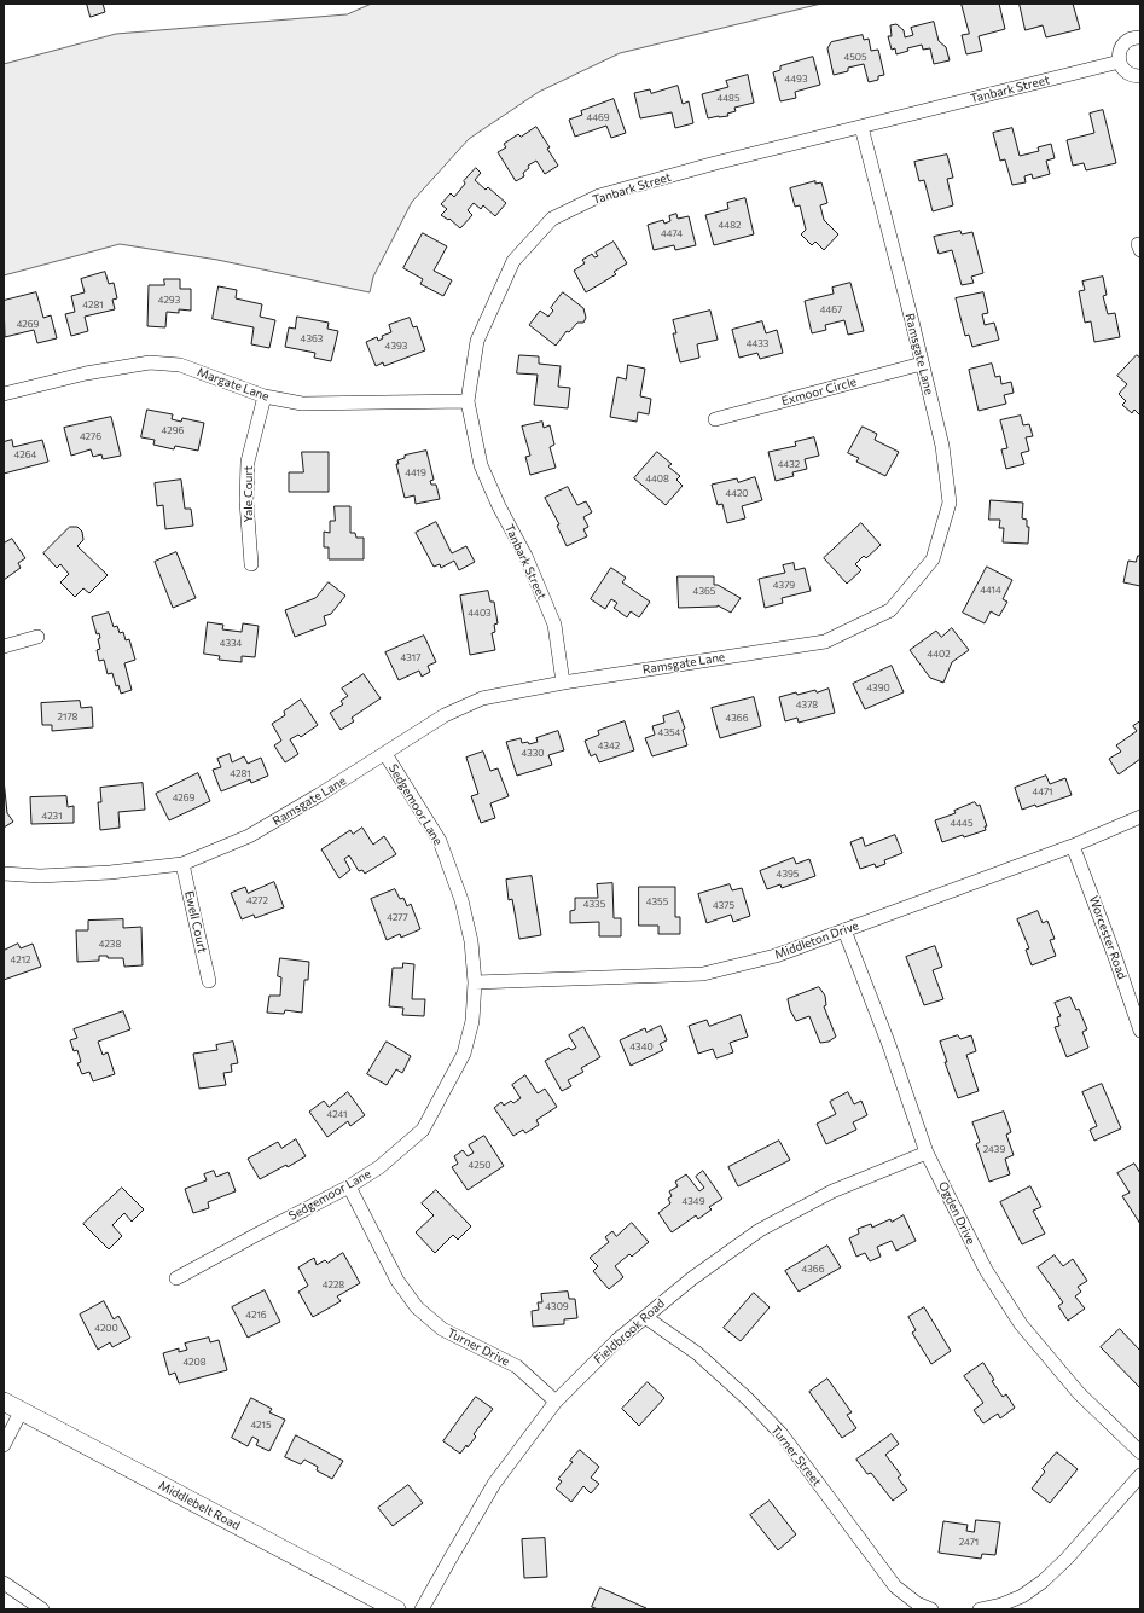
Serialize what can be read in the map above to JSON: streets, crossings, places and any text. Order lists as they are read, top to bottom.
{
  "streets": {
    "street": [
      "Tanbark Street",
      "Ramsgate Lane",
      "Margate Lane",
      "Exmoor Circle",
      "Yale Court",
      "Sedgemoor Lane",
      "Ewell Court",
      "Worcester Road",
      "Middleton Drive",
      "Ogden Drive",
      "Fieldbrook Road",
      "Turner Drive",
      "Turner Street",
      "Middlebelt Road"
    ]
  },
  "crossings": [
    ["Tanbark Street", "Ramsgate Lane"],
    ["Tanbark Street", "Margate Lane"],
    ["Ramsgate Lane", "Exmoor Circle"],
    ["Ramsgate Lane", "Sedgemoor Lane"],
    ["Ramsgate Lane", "Ewell Court"],
    ["Margate Lane", "Yale Court"],
    ["Sedgemoor Lane", "Middleton Drive"],
    ["Sedgemoor Lane", "Turner Drive"],
    ["Worcester Road", "Middleton Drive"],
    ["Middleton Drive", "Ogden Drive"],
    ["Ogden Drive", "Fieldbrook Road"],
    ["Fieldbrook Road", "Turner Drive"],
    ["Fieldbrook Road", "Turner Street"]
  ],
  "house_numbers": [
    "4505",
    "4493",
    "4485",
    "4469",
    "4482",
    "4474",
    "4293",
    "4281",
    "4467",
    "4269",
    "4363",
    "4433",
    "4393",
    "4296",
    "4276",
    "4264",
    "4432",
    "4419",
    "4408",
    "4420",
    "4379",
    "4414",
    "4365",
    "4403",
    "4334",
    "4402",
    "4317",
    "4390",
    "4378",
    "2178",
    "4366",
    "4354",
    "4342",
    "4330",
    "4281",
    "4471",
    "4269",
    "4231",
    "4445",
    "4395",
    "4272",
    "4355",
    "4335",
    "4375",
    "4277",
    "4238",
    "4212",
    "4340",
    "4241",
    "2439",
    "4250",
    "4349",
    "4366",
    "4228",
    "4309",
    "4216",
    "4200",
    "4208",
    "4215",
    "2471"
  ]
}
